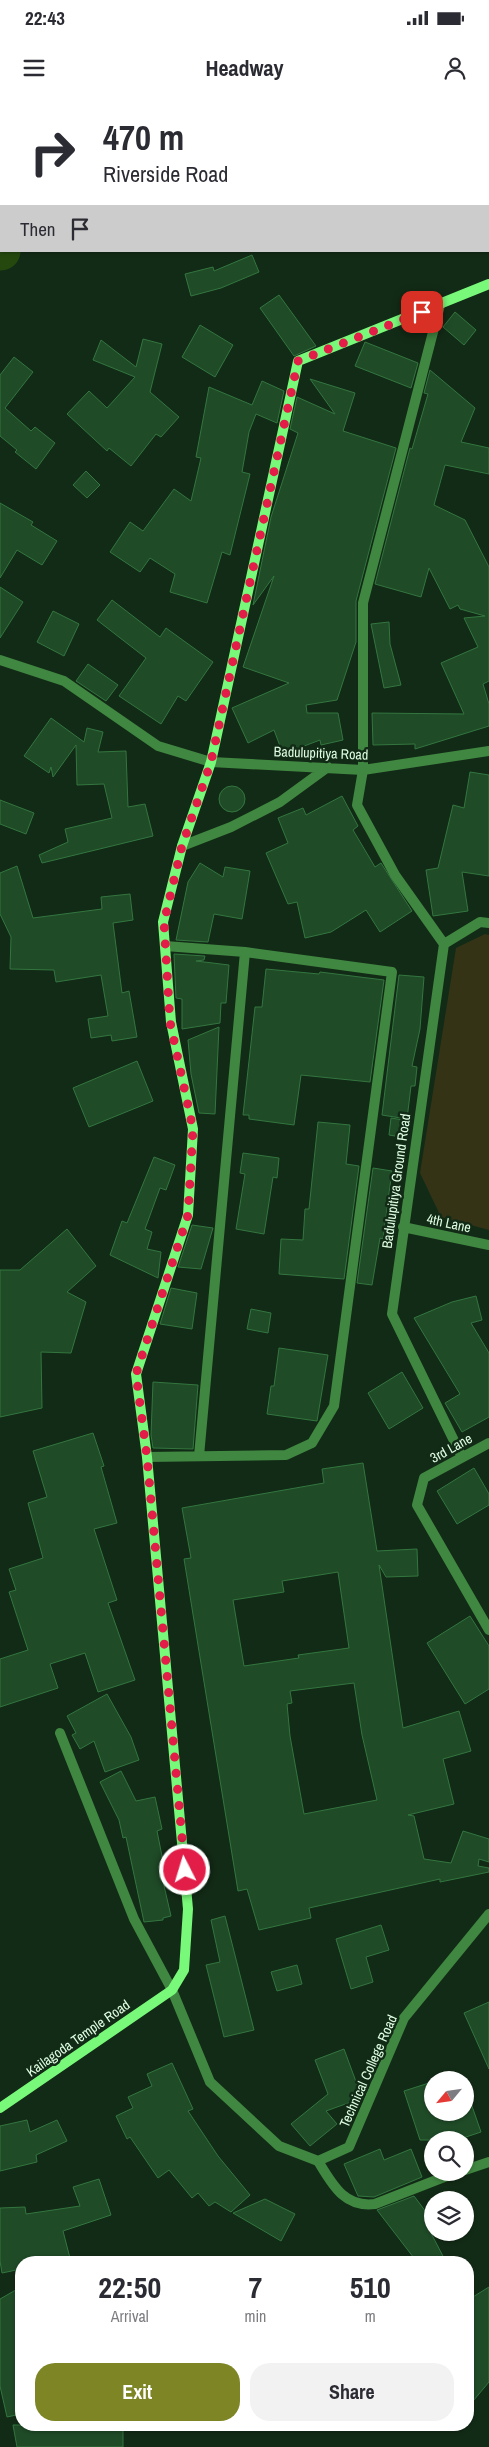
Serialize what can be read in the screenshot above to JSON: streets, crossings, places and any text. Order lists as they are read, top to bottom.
{
  "streets": {
    "street": [
      "Badulupitiya Road",
      "Badulupitiya Ground Road",
      "4th Lane",
      "3rd Lane",
      "Kailagoda Temple Road",
      "Technical College Road"
    ]
  },
  "crossings": [
    ["Badulupitiya Ground Road", "4th Lane"],
    ["Badulupitiya Ground Road", "3rd Lane"]
  ],
  "north": "bottom left",
  "page": {
    "status": "22:43",
    "header": "Headway",
    "turn": ["470 m", "Riverside Road"],
    "then": "Then",
    "eta": [
      "22:50",
      "Arrival",
      "7",
      "min",
      "510",
      "m"
    ],
    "buttons": ["Exit", "Share"]
  }
}
